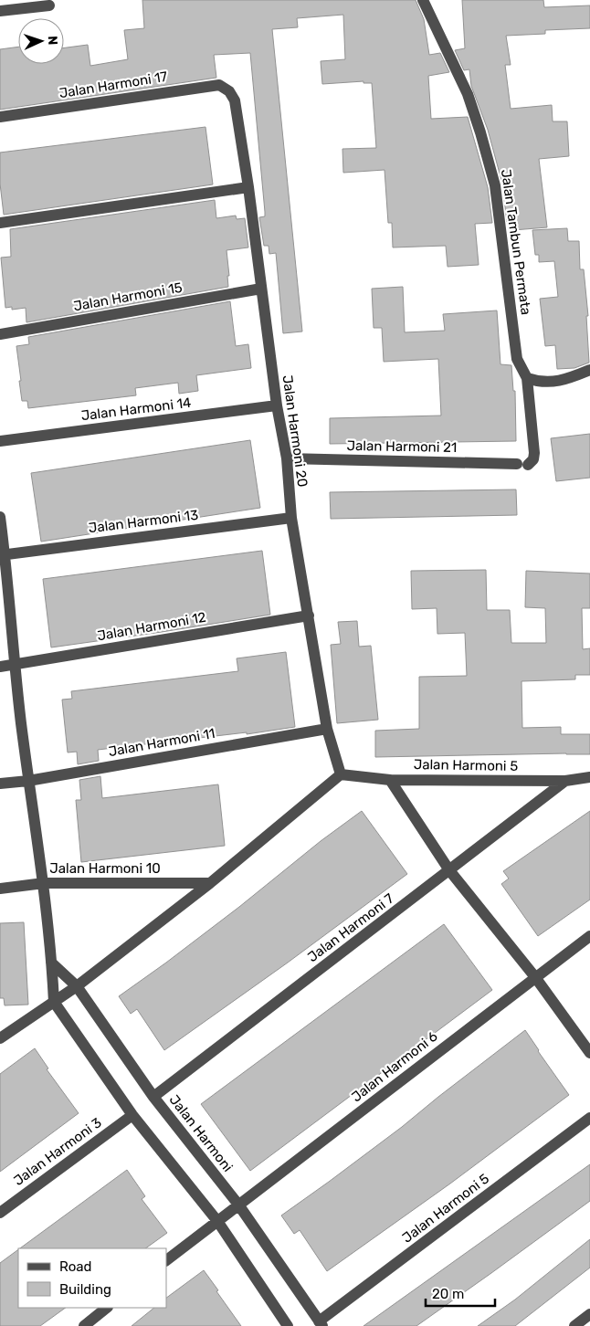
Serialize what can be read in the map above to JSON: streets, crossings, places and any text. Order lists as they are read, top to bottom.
{
  "streets": {
    "street": [
      "Jalan Harmoni 17",
      "Jalan Tambun Permata",
      "Jalan Harmoni 15",
      "Jalan Harmoni 14",
      "Jalan Harmoni 20",
      "Jalan Harmoni 21",
      "Jalan Harmoni 13",
      "Jalan Harmoni 12",
      "Jalan Harmoni 11",
      "Jalan Harmoni 5",
      "Jalan Harmoni 10",
      "Jalan Harmoni 7",
      "Jalan Harmoni 6",
      "Jalan Harmoni",
      "Jalan Harmoni 3"
    ]
  },
  "crossings": [
    ["Jalan Harmoni 17", "Jalan Harmoni 20"],
    ["Jalan Tambun Permata", "Jalan Harmoni 21"],
    ["Jalan Harmoni 15", "Jalan Harmoni 20"],
    ["Jalan Harmoni 14", "Jalan Harmoni 20"],
    ["Jalan Harmoni 20", "Jalan Harmoni 21"],
    ["Jalan Harmoni 20", "Jalan Harmoni 13"],
    ["Jalan Harmoni 20", "Jalan Harmoni 12"],
    ["Jalan Harmoni 20", "Jalan Harmoni 11"],
    ["Jalan Harmoni 20", "Jalan Harmoni 5"],
    ["Jalan Harmoni 5", "Jalan Harmoni 7"],
    ["Jalan Harmoni 5", "Jalan Harmoni"],
    ["Jalan Harmoni 7", "Jalan Harmoni"],
    ["Jalan Harmoni 6", "Jalan Harmoni"]
  ],
  "legend": ["Road", "Building"],
  "scale_bar": "20 m",
  "north": "right"
}
